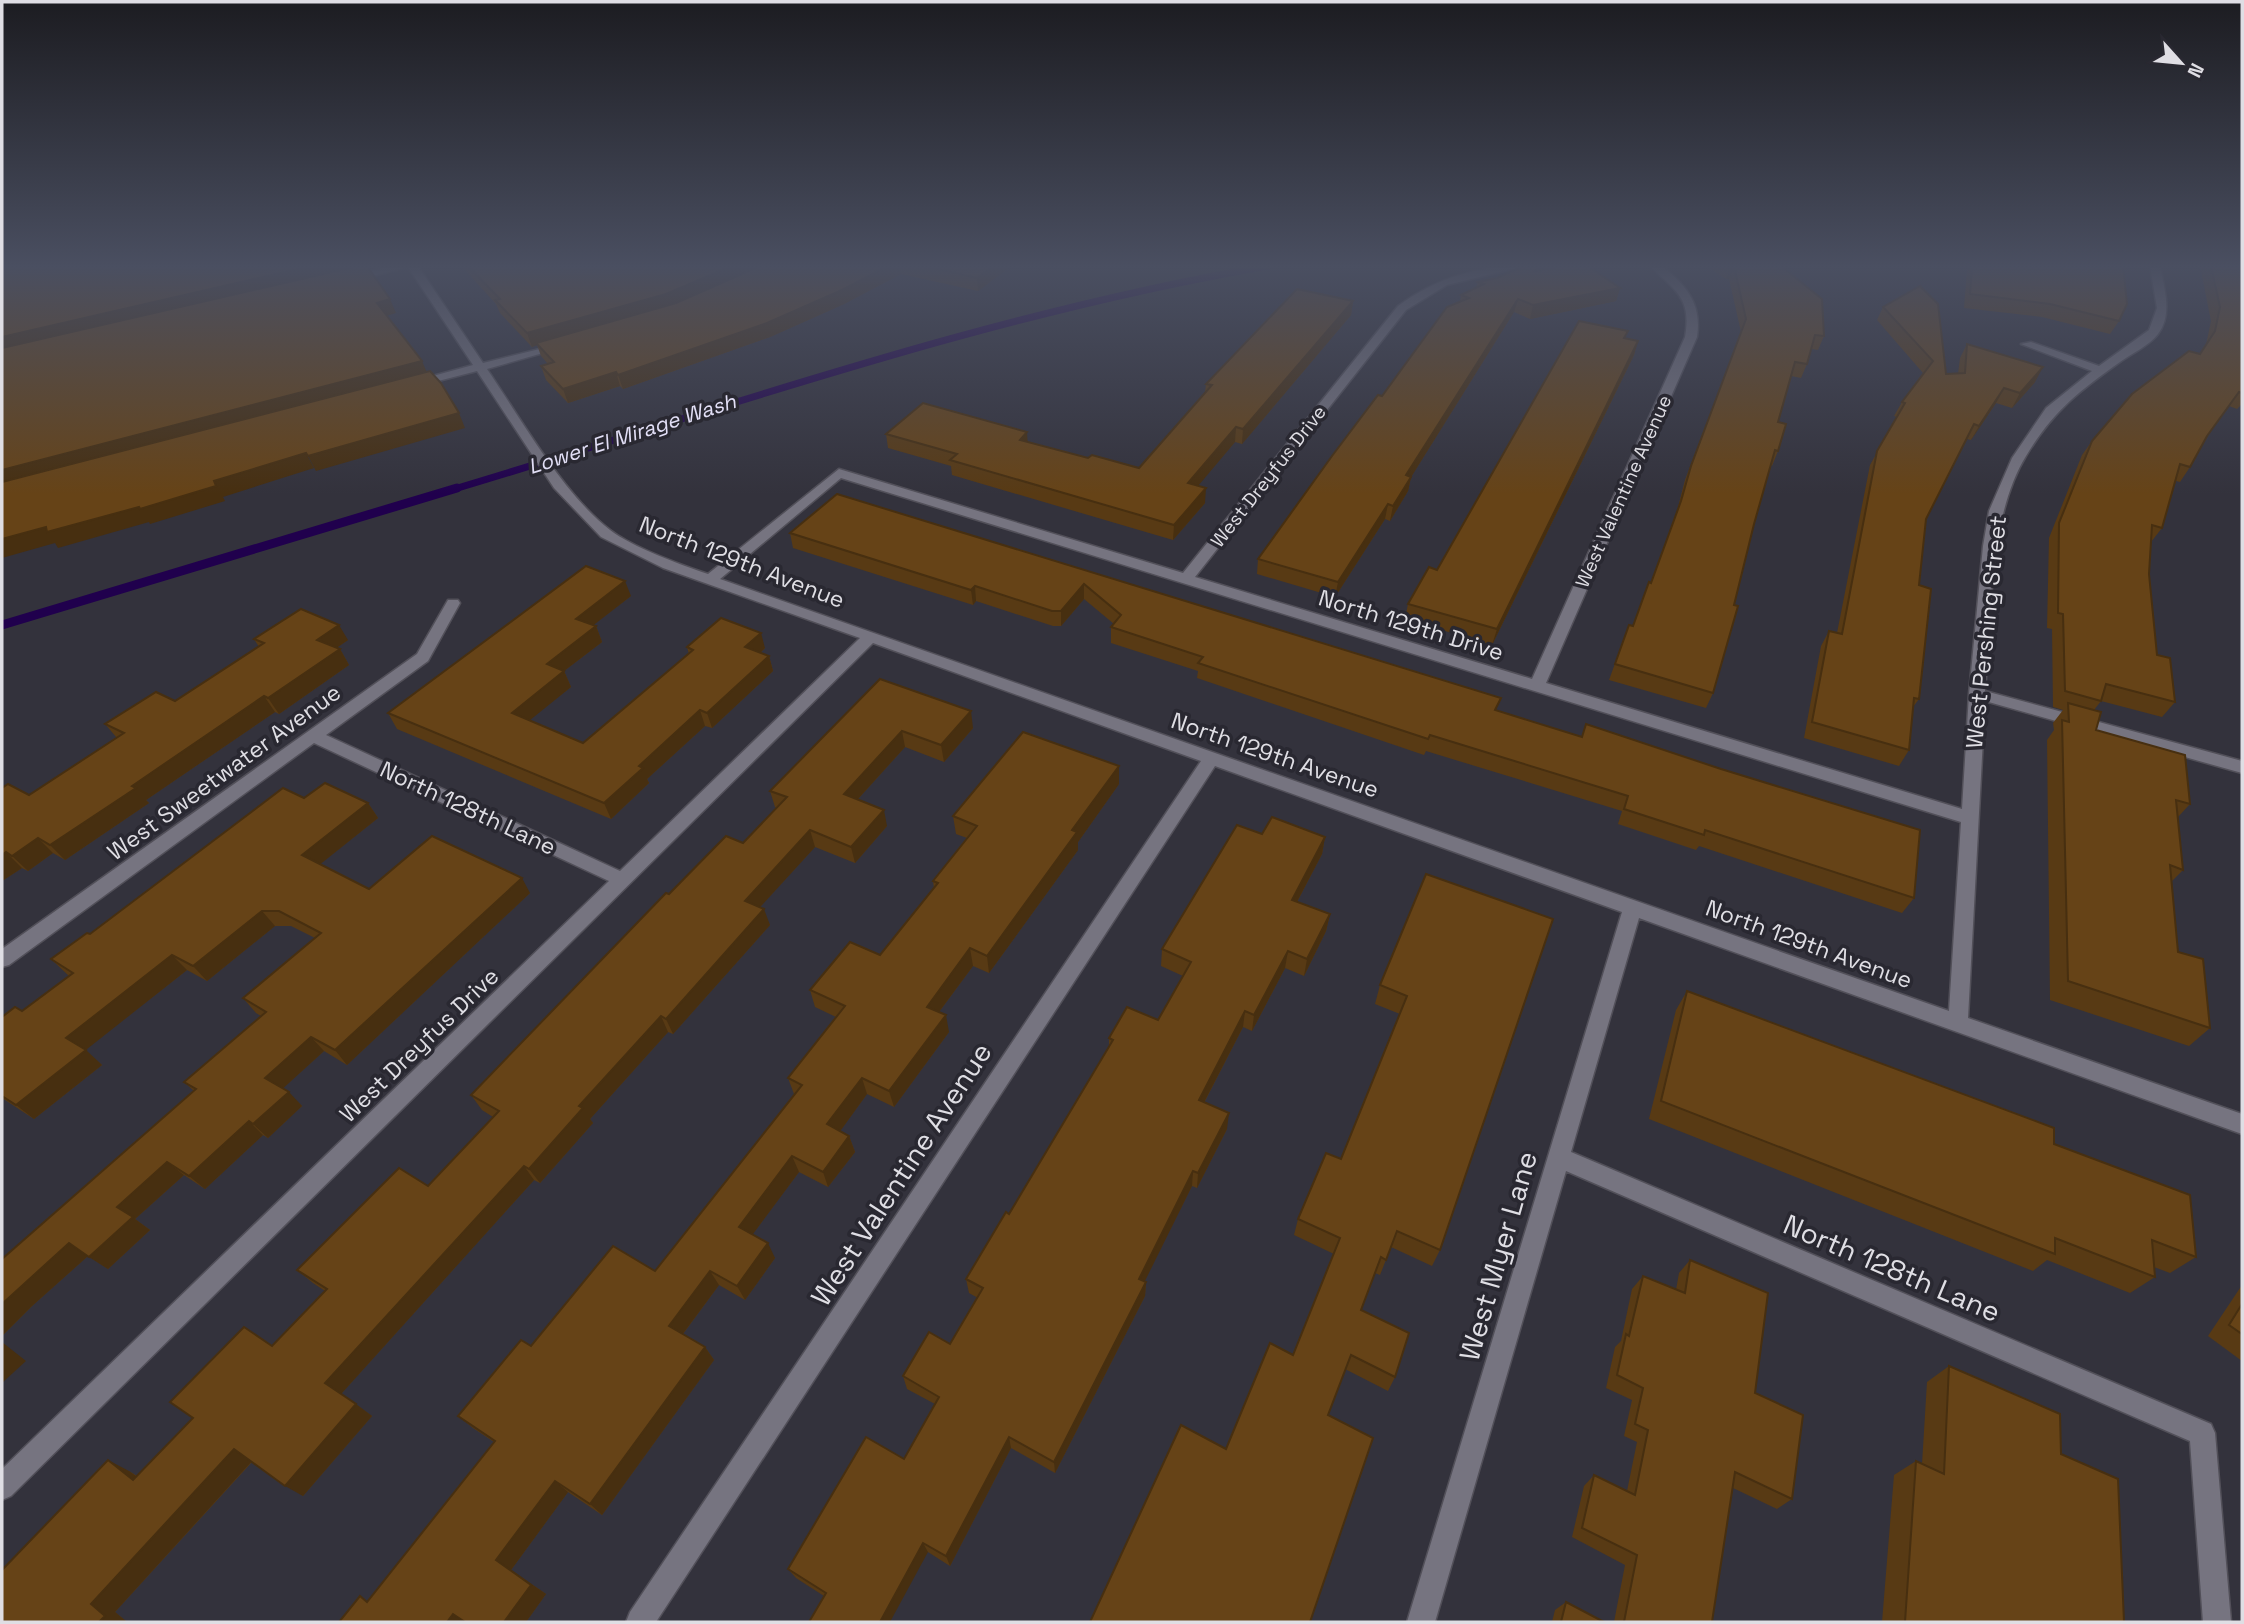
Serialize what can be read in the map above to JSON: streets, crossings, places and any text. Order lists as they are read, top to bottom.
{
  "streets": {
    "street": [
      "West Dreyfus Drive",
      "West Valentine Avenue",
      "North 129th Avenue",
      "North 129th Drive",
      "West Pershing Street",
      "West Sweetwater Avenue",
      "North 128th Lane",
      "West Myer Lane"
    ]
  },
  "crossings": [
    ["West Dreyfus Drive", "North 129th Avenue"],
    ["West Dreyfus Drive", "North 129th Drive"],
    ["West Dreyfus Drive", "North 128th Lane"],
    ["West Valentine Avenue", "North 129th Avenue"],
    ["West Valentine Avenue", "North 129th Drive"],
    ["North 129th Avenue", "North 129th Drive"],
    ["North 129th Avenue", "West Pershing Street"],
    ["North 129th Avenue", "West Myer Lane"],
    ["North 129th Drive", "West Pershing Street"],
    ["West Sweetwater Avenue", "North 128th Lane"],
    ["North 128th Lane", "West Myer Lane"]
  ],
  "water": ["Lower El Mirage Wash"],
  "north": "bottom right"
}
